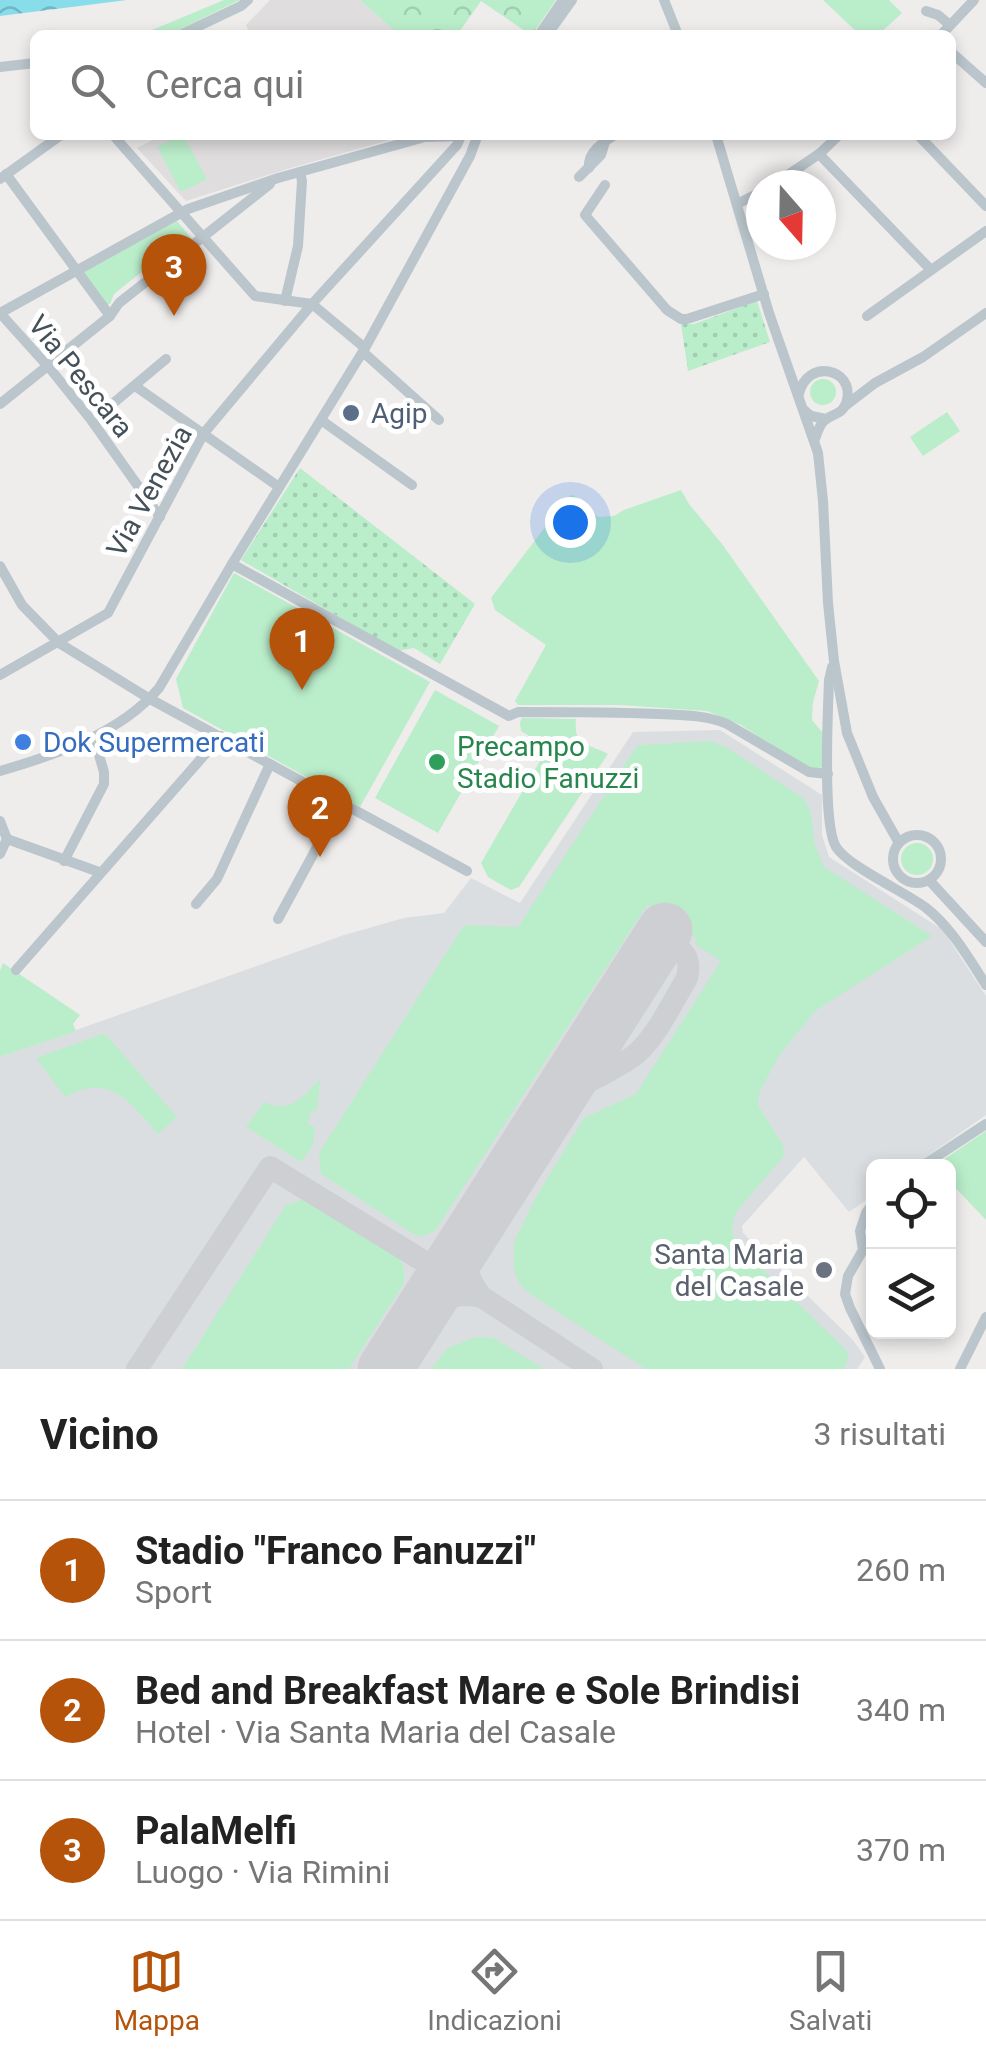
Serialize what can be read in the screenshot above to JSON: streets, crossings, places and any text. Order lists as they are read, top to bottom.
{
  "streets": {
    "street": ["Via Pescara", "Via Venezia"]
  },
  "crossings": [
    ["Via Pescara", "Via Venezia"]
  ],
  "places": [
    "Agip",
    "Dok Supermercati",
    "Precampo Stadio Fanuzzi",
    "Santa Maria del Casale"
  ],
  "north": "bottom",
  "page": {
    "search": "Cerca qui",
    "pins": ["3", "1", "2"],
    "heading": ["Vicino", "3 risultati"],
    "list": [
      {
        "mark": "1",
        "name": "Stadio \"Franco Fanuzzi\"",
        "note": "Sport",
        "value": "260 m"
      },
      {
        "mark": "2",
        "name": "Bed and Breakfast Mare e Sole Brindisi",
        "note": "Hotel · Via Santa Maria del Casale",
        "value": "340 m"
      },
      {
        "mark": "3",
        "name": "PalaMelfi",
        "note": "Luogo · Via Rimini",
        "value": "370 m"
      }
    ],
    "nav": ["Mappa", "Indicazioni", "Salvati"]
  }
}
